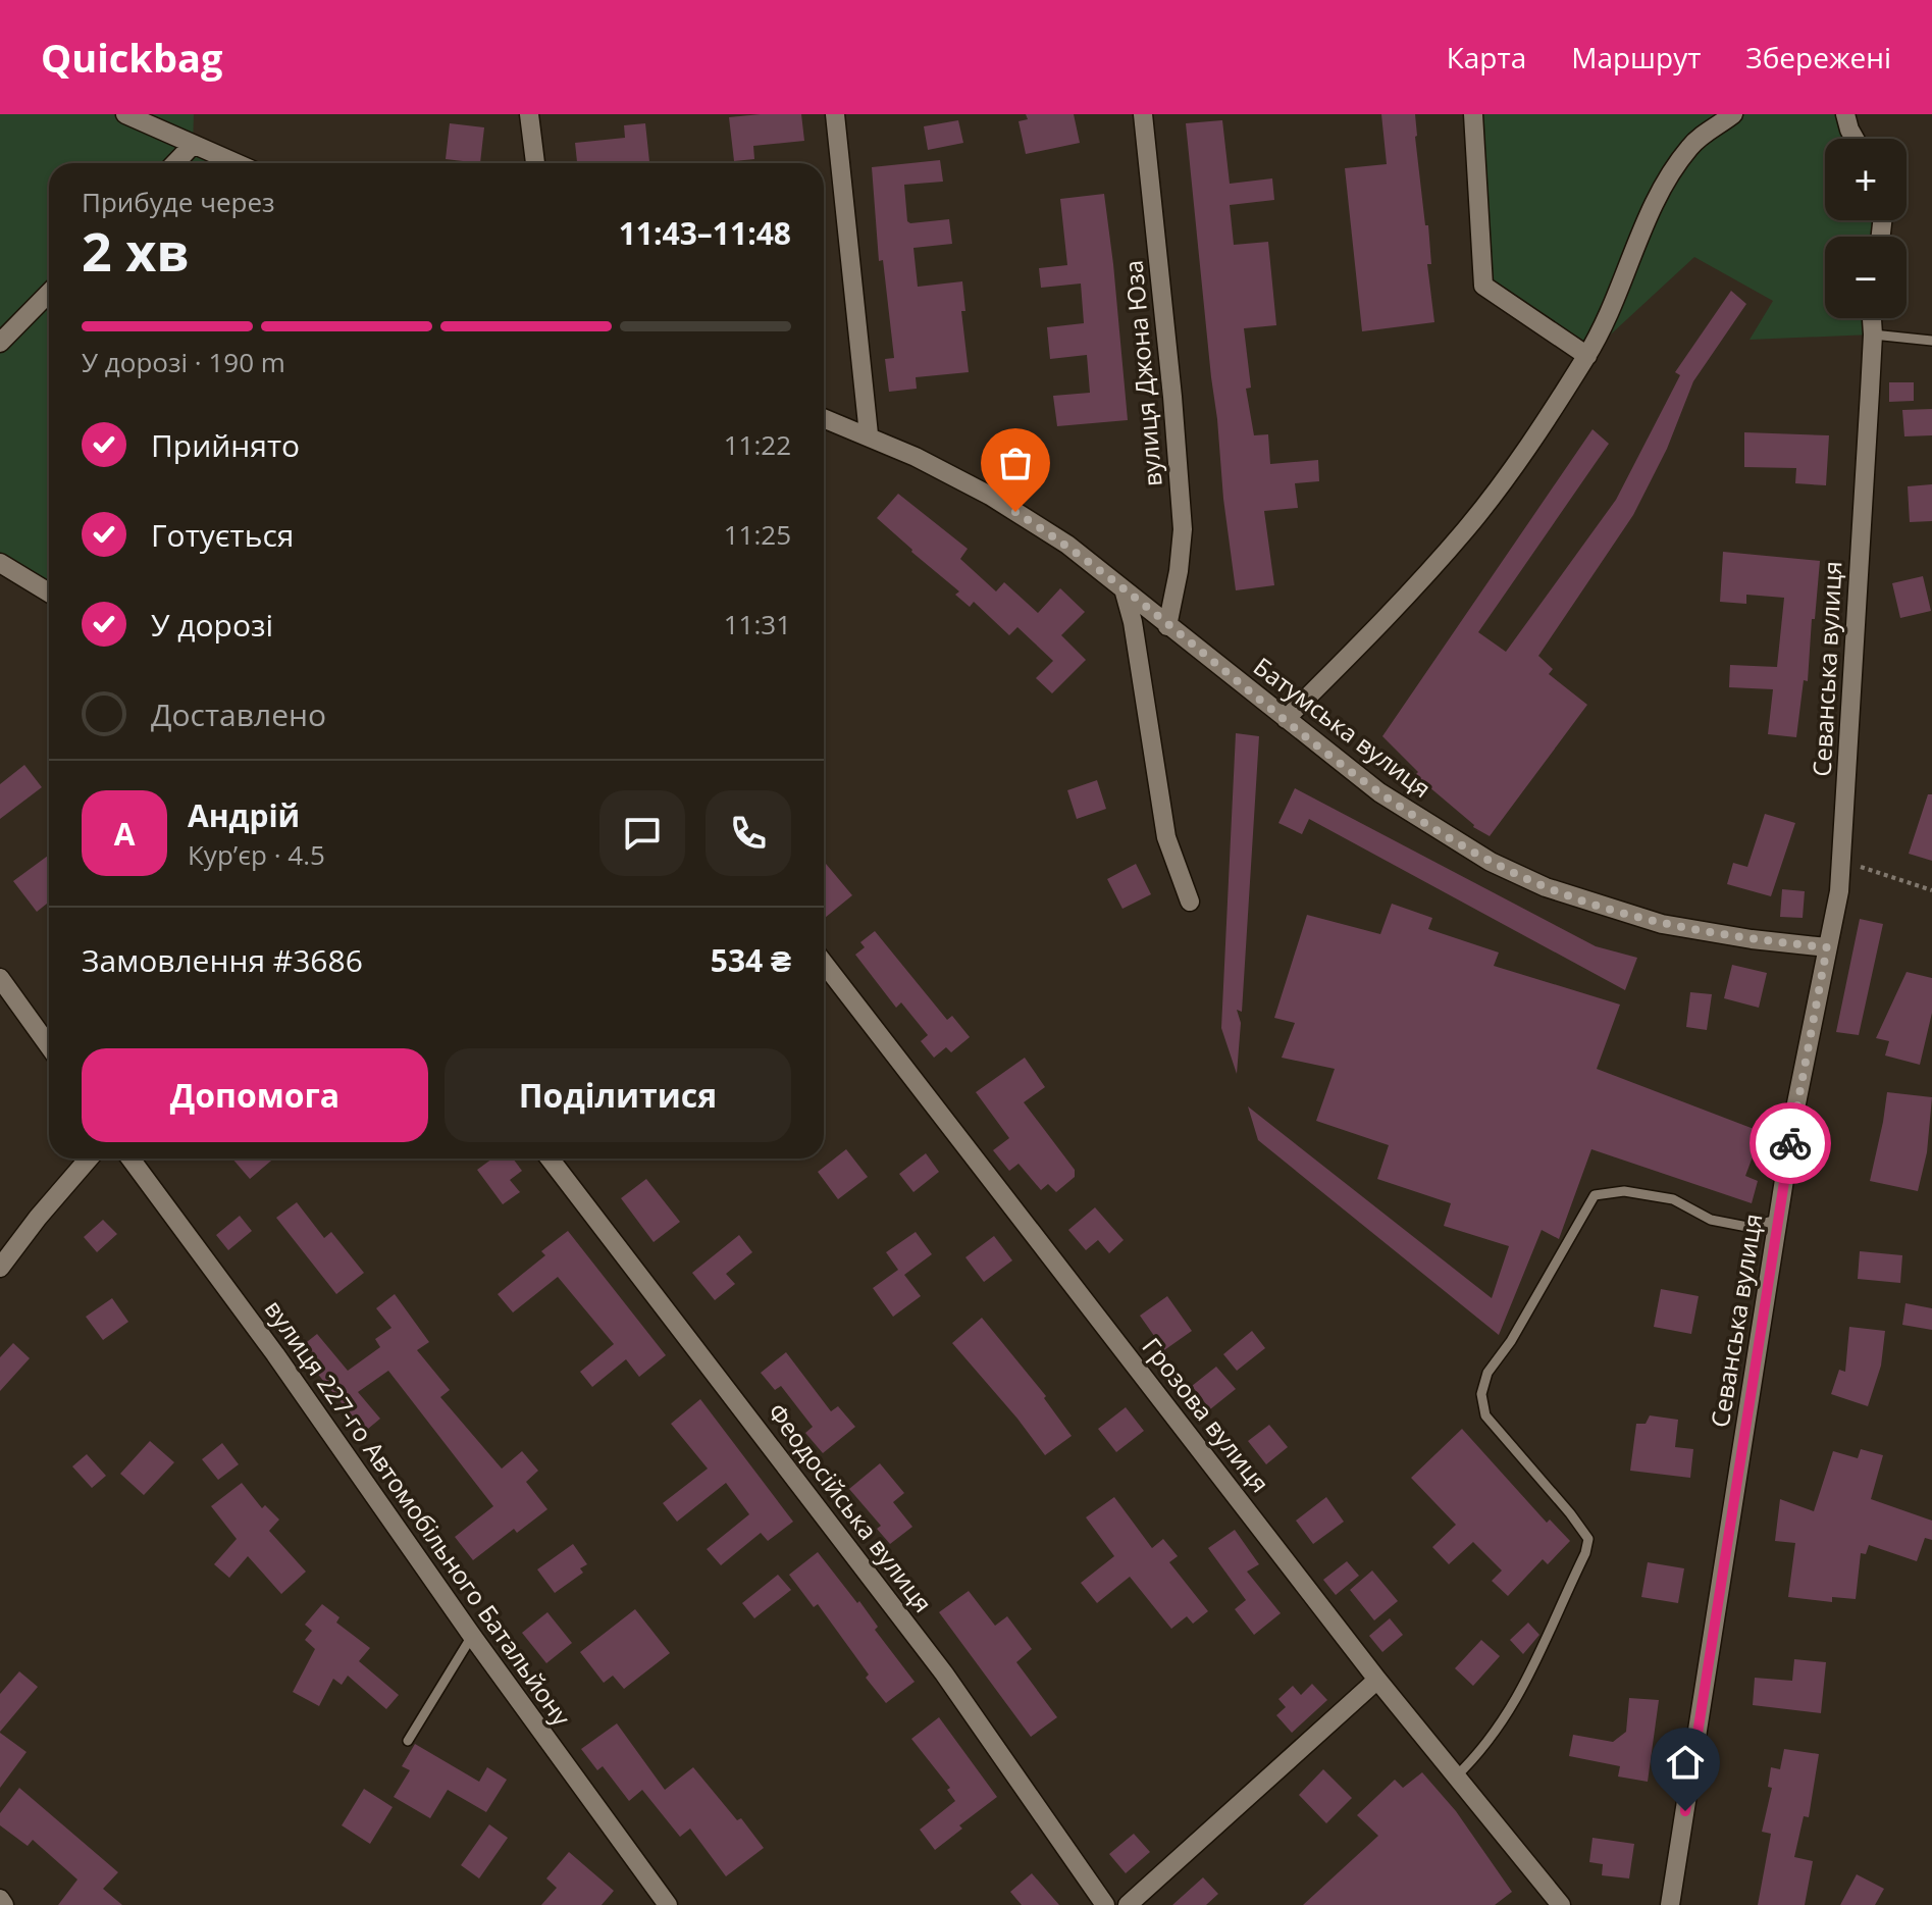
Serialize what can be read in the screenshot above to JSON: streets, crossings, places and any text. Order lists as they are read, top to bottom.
{
  "streets": {
    "street": [
      "вулиця Джона Юза",
      "Севанська вулиця",
      "Батумська вулиця",
      "Грозова вулиця",
      "Феодосійська вулиця",
      "вулиця 227-го Автомобільного Батальйону"
    ]
  },
  "crossings": [
    ["вулиця Джона Юза", "Батумська вулиця"],
    ["Севанська вулиця", "Батумська вулиця"]
  ],
  "page": {
    "header": "Quickbag",
    "nav": ["Карта", "Маршрут", "Збережені"],
    "map_buttons": ["+", "−"],
    "heading": ["2 хв", "Прибуде через", "11:43–11:48"],
    "panel": [
      "Андрій",
      "Кур’єр · 4.5",
      "Замовлення #3686",
      "534 ₴"
    ],
    "bar": "У дорозі · 190 m",
    "list": [
      ["Прийнято", "11:22"],
      ["Готується", "11:25"],
      ["У дорозі", "11:31"],
      "Доставлено"
    ],
    "round": "А",
    "buttons": ["Допомога", "Поділитися"]
  }
}
